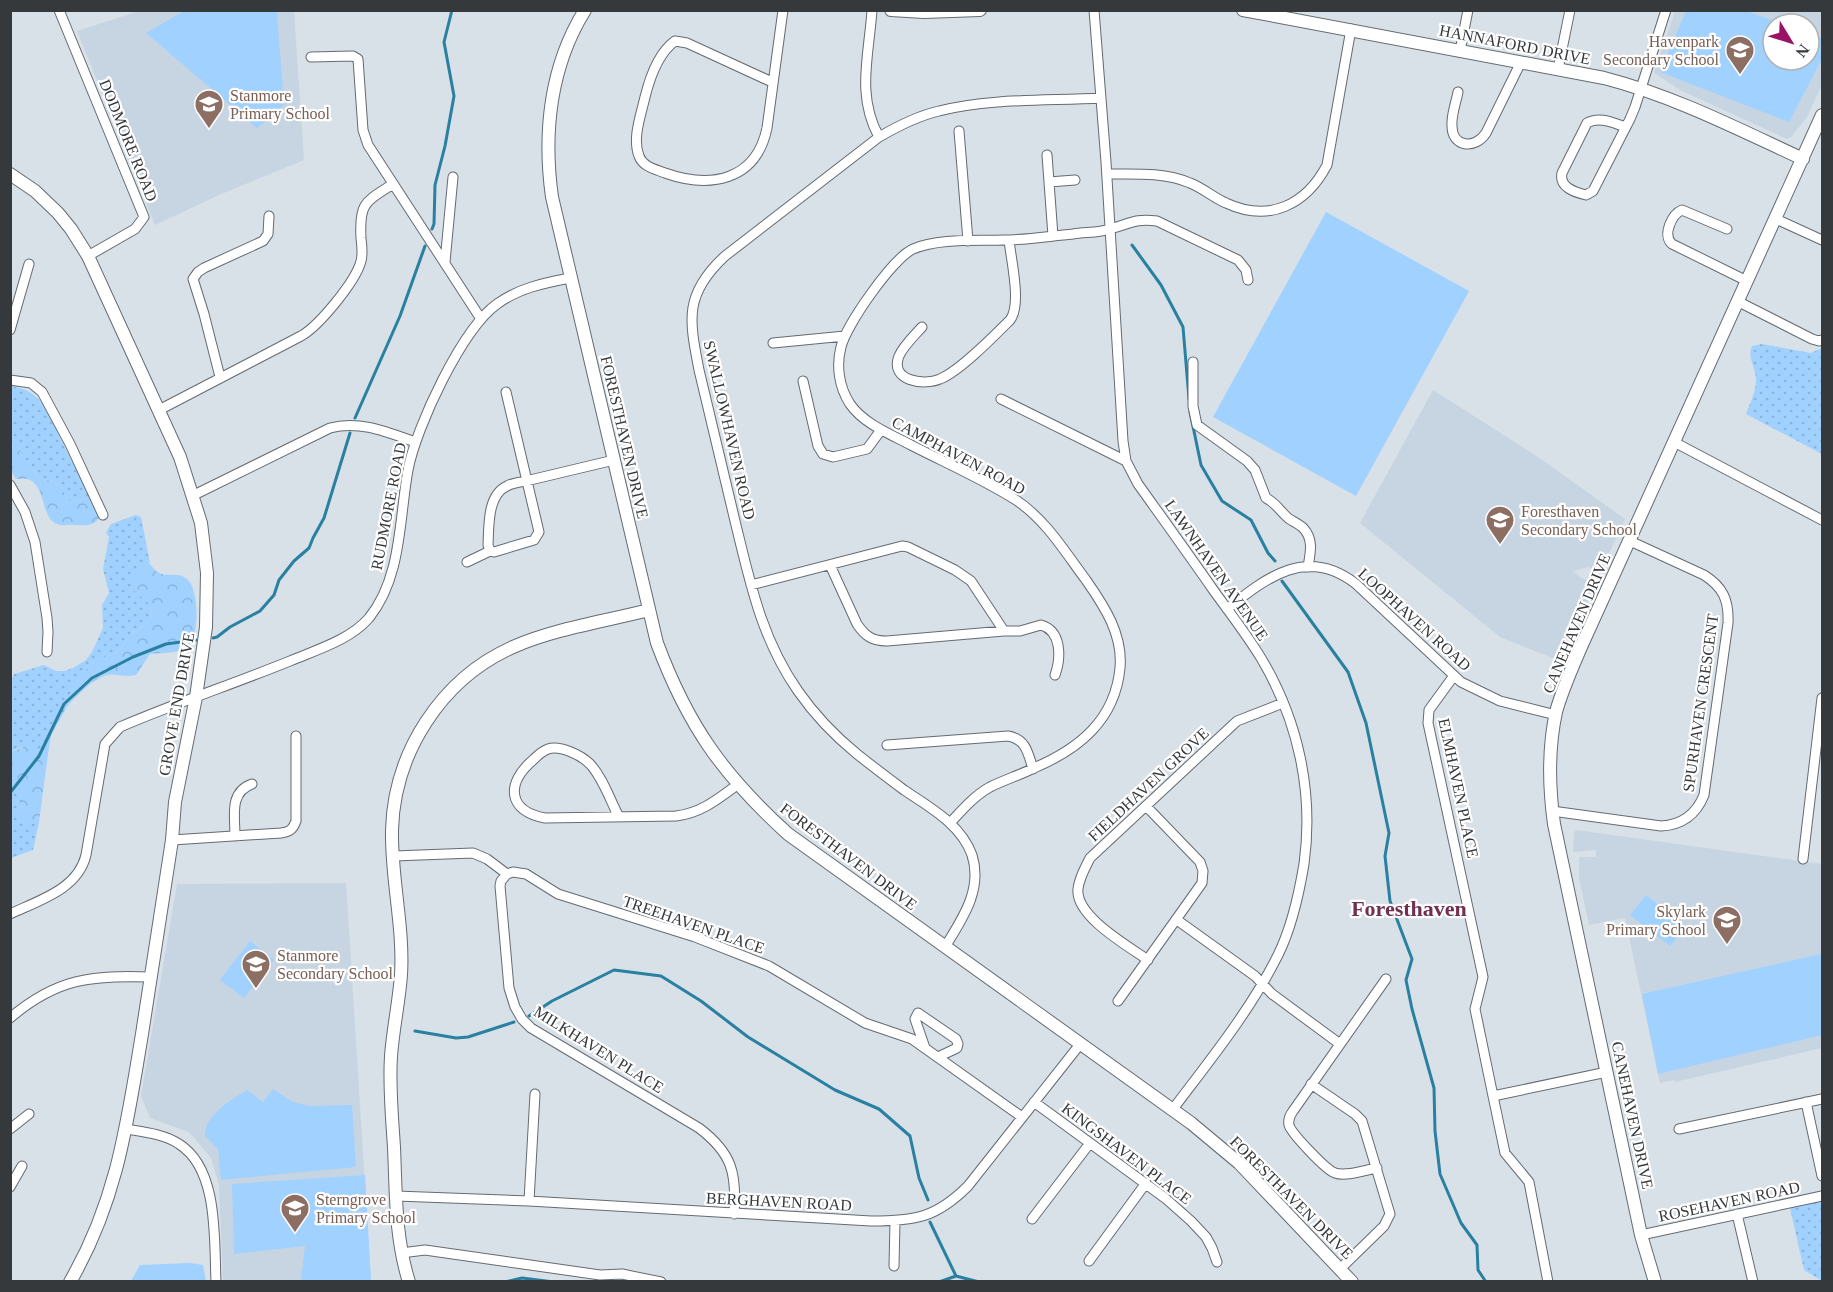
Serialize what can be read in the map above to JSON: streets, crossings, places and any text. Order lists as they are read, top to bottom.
{
  "streets": {
    "street": [
      "HANNAFORD DRIVE",
      "DODMORE ROAD",
      "SWALLOWHAVEN ROAD",
      "FORESTHAVEN DRIVE",
      "CAMPHAVEN ROAD",
      "RUDMORE ROAD",
      "LAWNHAVEN AVENUE",
      "LOOPHAVEN ROAD",
      "CANEHAVEN DRIVE",
      "SPURHAVEN CRESCENT",
      "GROVE END DRIVE",
      "FIELDHAVEN GROVE",
      "ELMHAVEN PLACE",
      "TREEHAVEN PLACE",
      "MILKHAVEN PLACE",
      "KINGSHAVEN PLACE",
      "BERGHAVEN ROAD",
      "ROSEHAVEN ROAD"
    ]
  },
  "crossings": [
    ["HANNAFORD DRIVE", "CANEHAVEN DRIVE"],
    ["DODMORE ROAD", "GROVE END DRIVE"],
    ["SWALLOWHAVEN ROAD", "FORESTHAVEN DRIVE"],
    ["SWALLOWHAVEN ROAD", "CAMPHAVEN ROAD"],
    ["SWALLOWHAVEN ROAD", "LAWNHAVEN AVENUE"],
    ["FORESTHAVEN DRIVE", "RUDMORE ROAD"],
    ["FORESTHAVEN DRIVE", "LAWNHAVEN AVENUE"],
    ["FORESTHAVEN DRIVE", "BERGHAVEN ROAD"],
    ["CAMPHAVEN ROAD", "LAWNHAVEN AVENUE"],
    ["RUDMORE ROAD", "GROVE END DRIVE"],
    ["LAWNHAVEN AVENUE", "LOOPHAVEN ROAD"],
    ["LAWNHAVEN AVENUE", "FIELDHAVEN GROVE"],
    ["LOOPHAVEN ROAD", "CANEHAVEN DRIVE"],
    ["LOOPHAVEN ROAD", "ELMHAVEN PLACE"],
    ["CANEHAVEN DRIVE", "SPURHAVEN CRESCENT"],
    ["CANEHAVEN DRIVE", "ROSEHAVEN ROAD"],
    ["TREEHAVEN PLACE", "MILKHAVEN PLACE"],
    ["TREEHAVEN PLACE", "BERGHAVEN ROAD"],
    ["MILKHAVEN PLACE", "BERGHAVEN ROAD"],
    ["KINGSHAVEN PLACE", "BERGHAVEN ROAD"]
  ],
  "districts": ["Foresthaven"],
  "places": {
    "school or university": [
      "Havenpark Secondary School",
      "Stanmore Primary School",
      "Foresthaven Secondary School",
      "Skylark Primary School",
      "Stanmore Secondary School",
      "Sterngrove Primary School"
    ]
  },
  "north": "bottom right"
}
